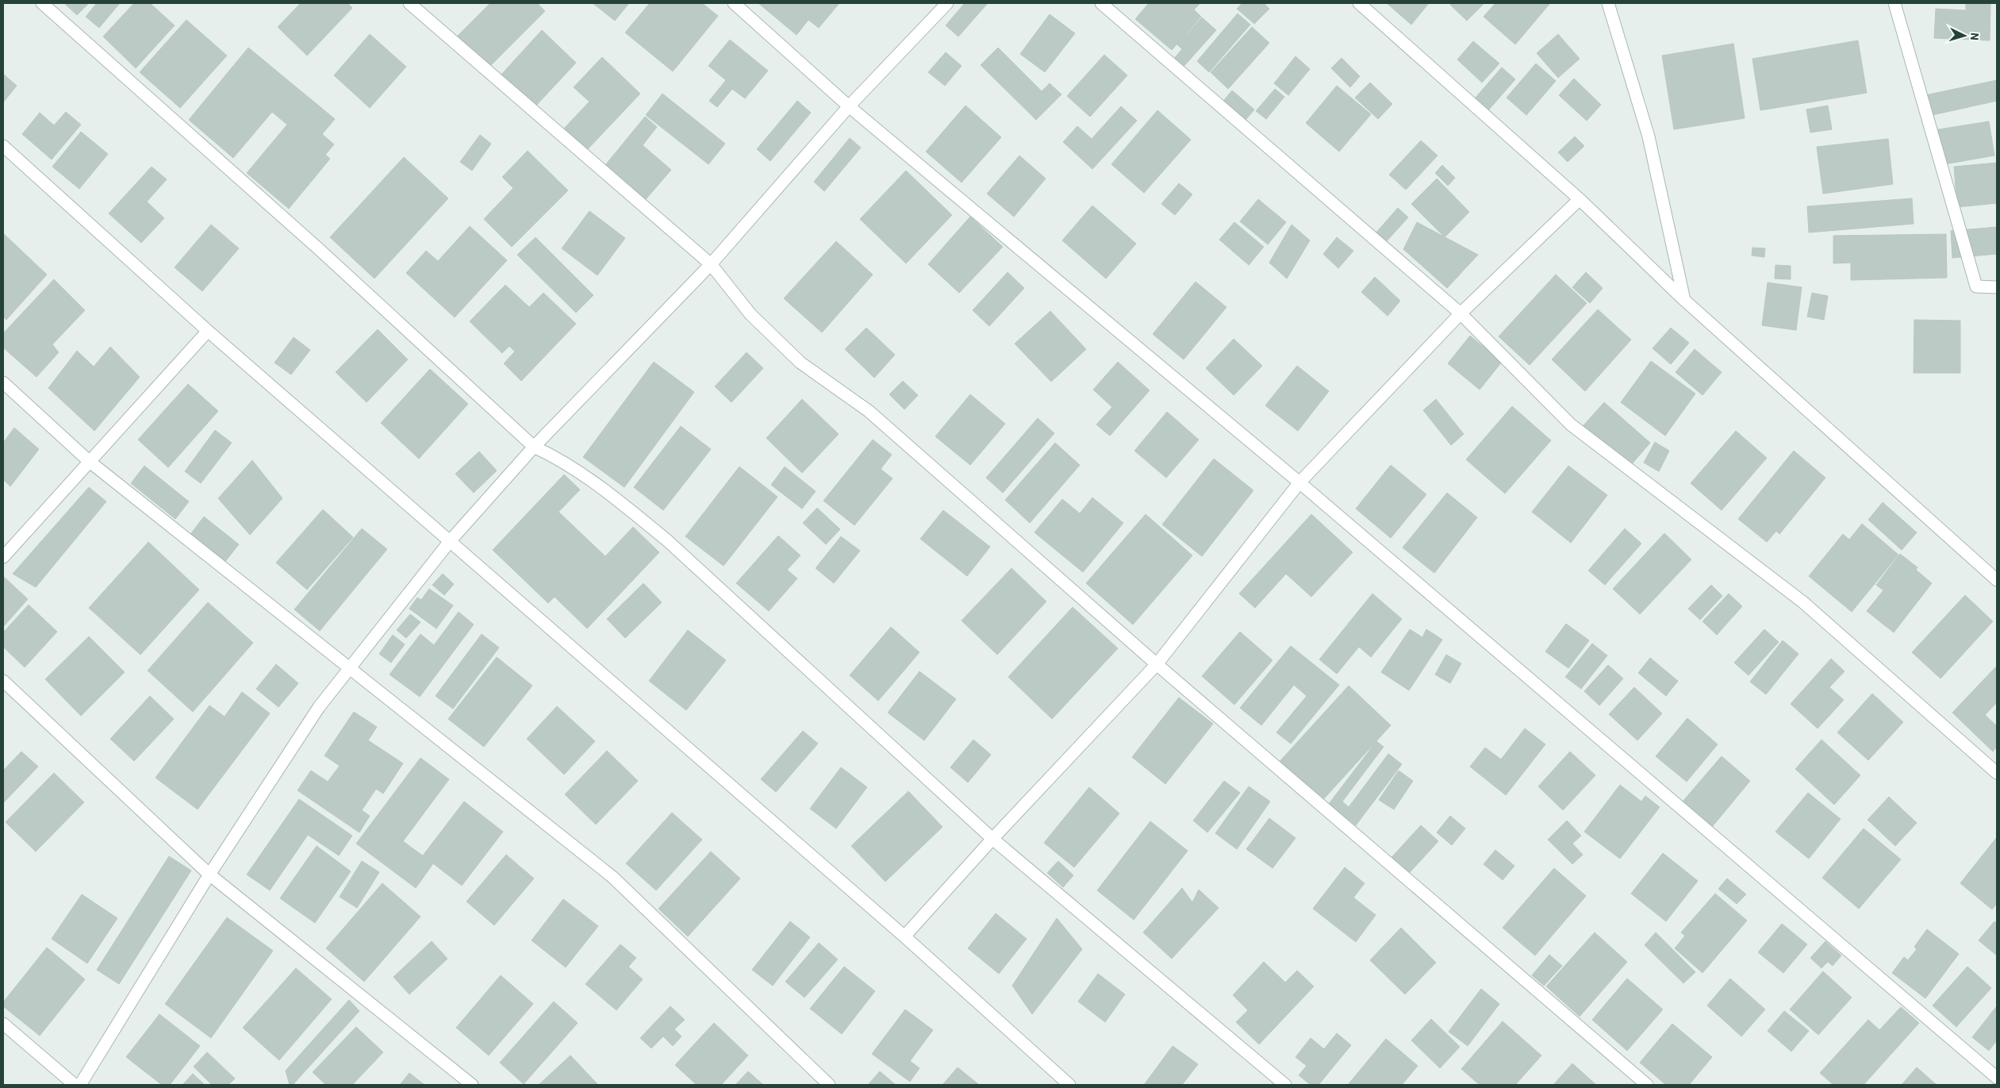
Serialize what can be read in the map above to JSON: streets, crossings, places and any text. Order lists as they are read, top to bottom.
{
  "north": "right"
}
